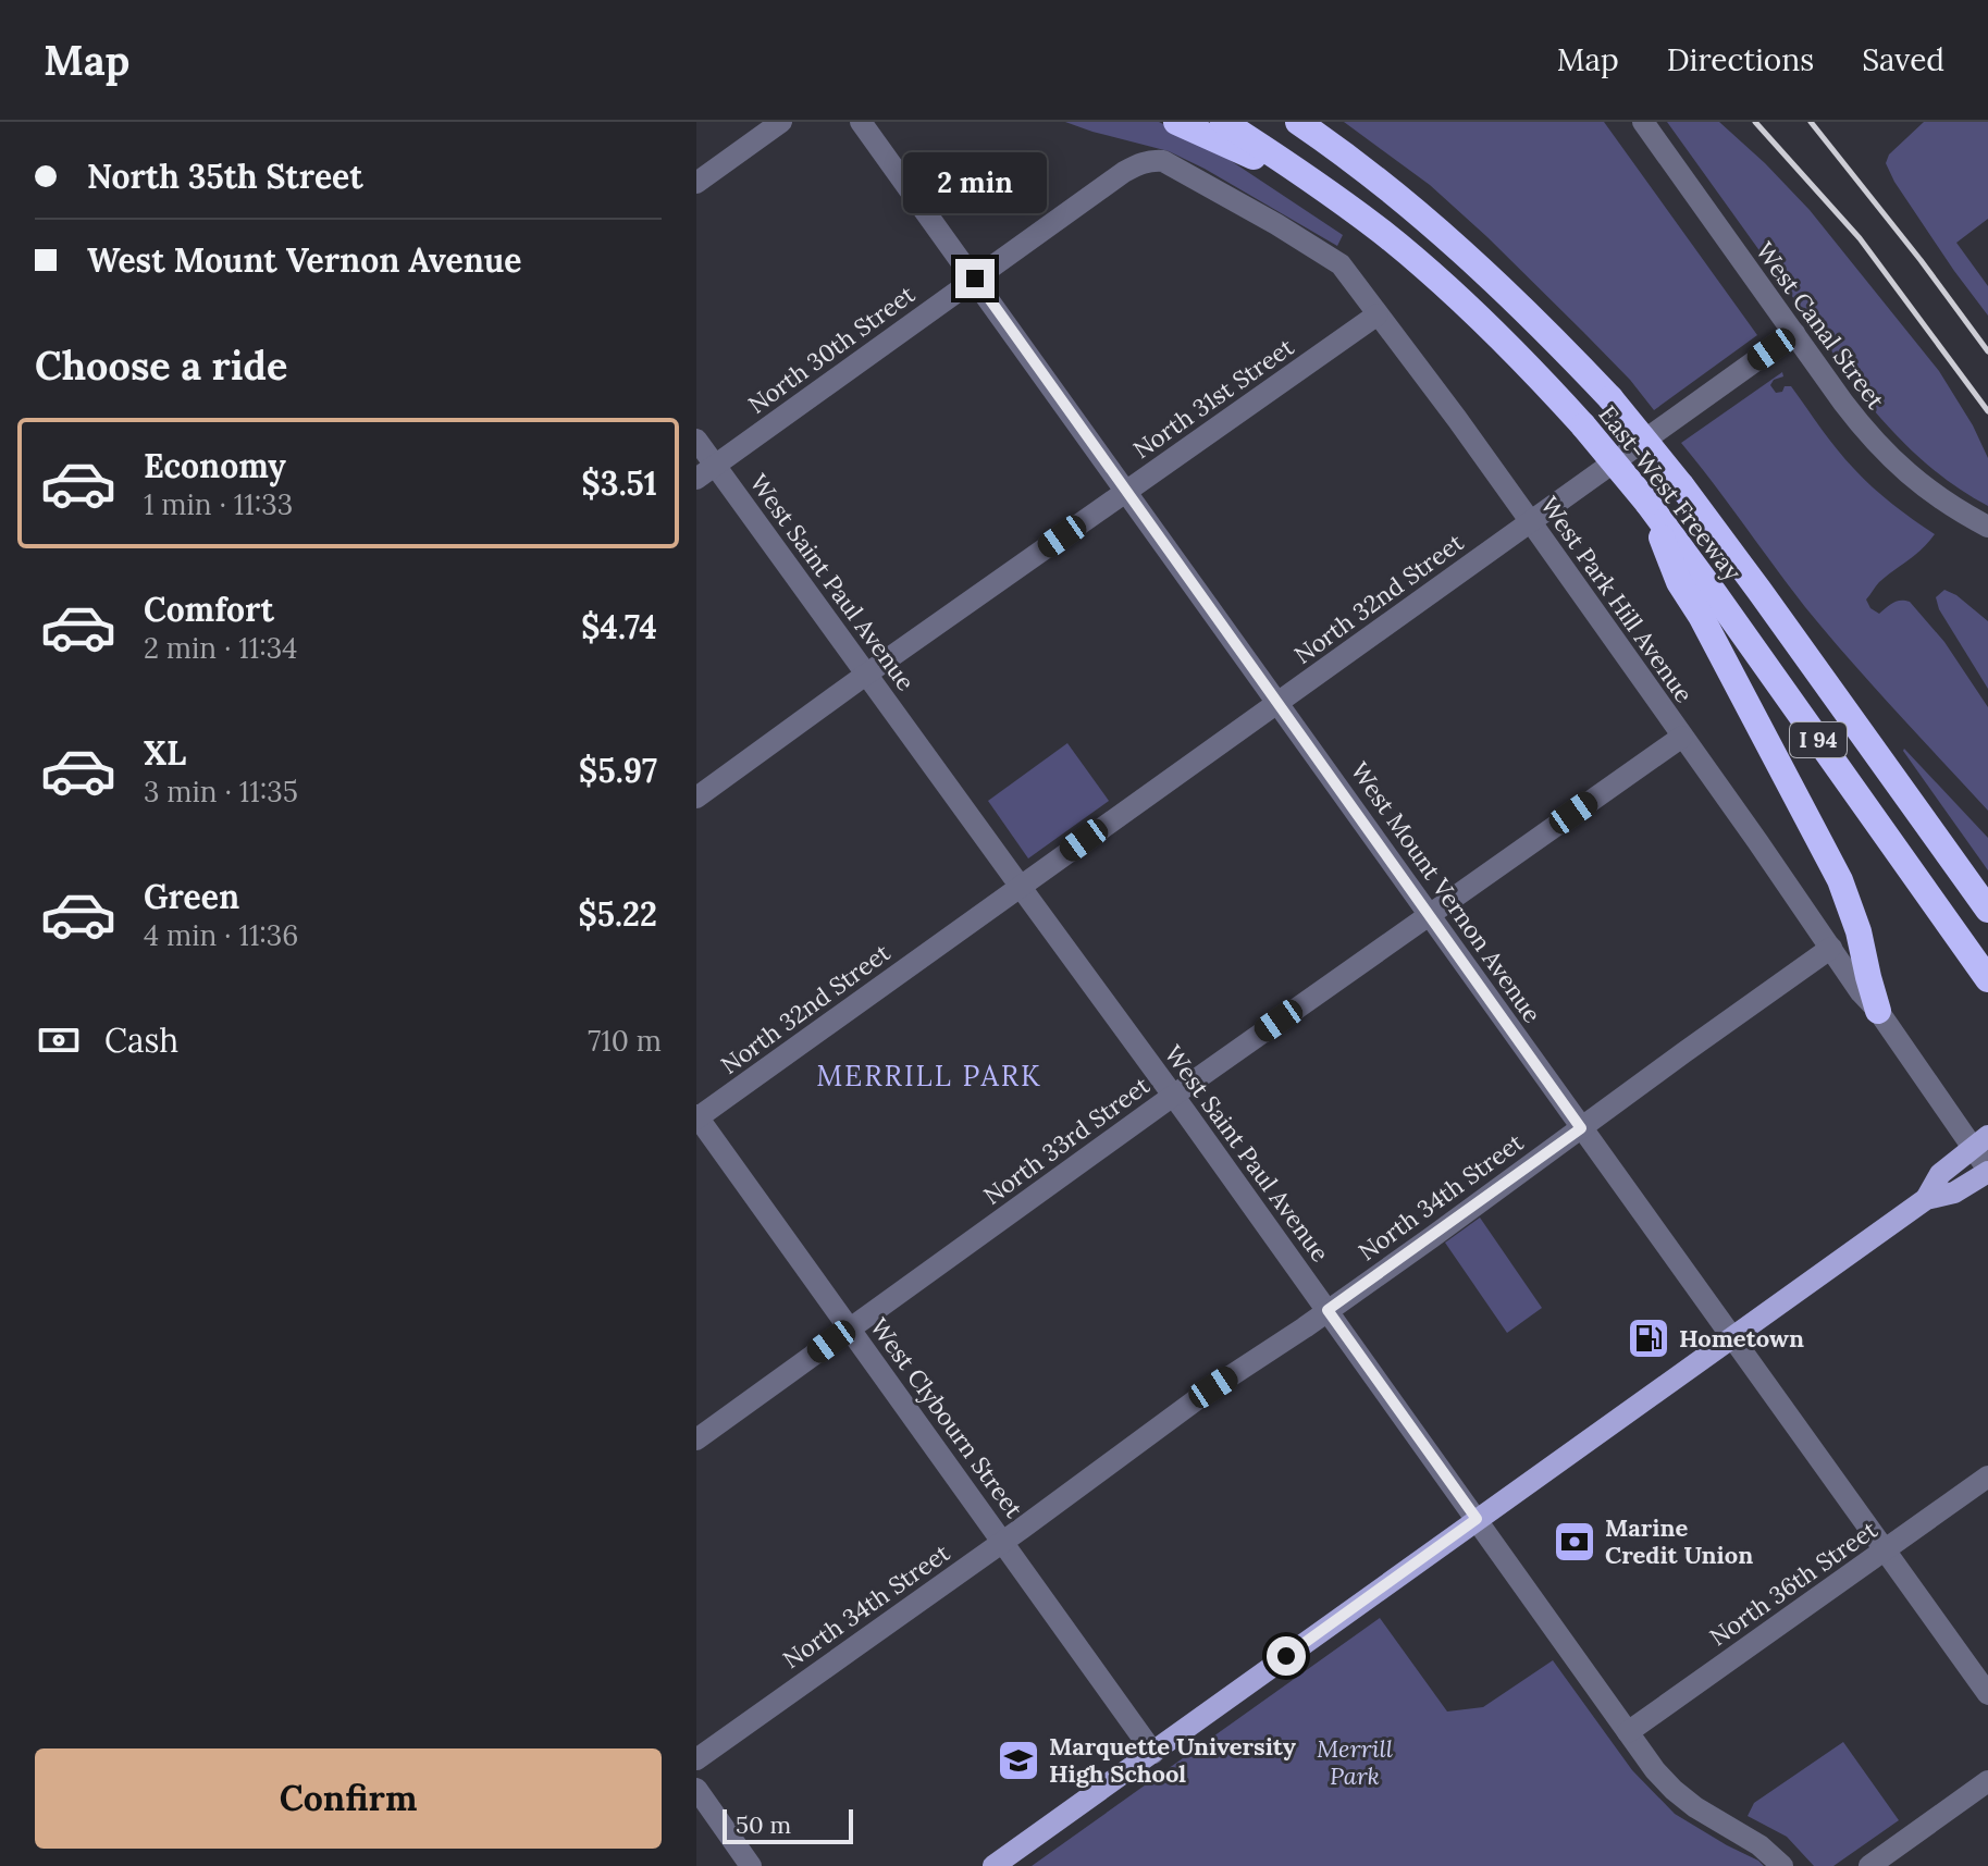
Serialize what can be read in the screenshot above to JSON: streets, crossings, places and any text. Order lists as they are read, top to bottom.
{
  "streets": {
    "highway": ["East-West Freeway", "I 94"],
    "street": [
      "West Canal Street",
      "North 30th Street",
      "North 31st Street",
      "West Saint Paul Avenue",
      "North 32nd Street",
      "West Park Hill Avenue",
      "West Mount Vernon Avenue",
      "North 33rd Street",
      "North 34th Street",
      "West Clybourn Street",
      "North 36th Street"
    ]
  },
  "crossings": [
    ["West Canal Street", "North 32nd Street"],
    ["North 30th Street", "West Saint Paul Avenue"],
    ["North 30th Street", "West Park Hill Avenue"],
    ["North 30th Street", "West Mount Vernon Avenue"],
    ["North 31st Street", "West Saint Paul Avenue"],
    ["North 31st Street", "West Park Hill Avenue"],
    ["North 31st Street", "West Mount Vernon Avenue"],
    ["West Saint Paul Avenue", "North 32nd Street"],
    ["West Saint Paul Avenue", "North 33rd Street"],
    ["West Saint Paul Avenue", "North 34th Street"],
    ["West Saint Paul Avenue", "North 36th Street"],
    ["North 32nd Street", "West Park Hill Avenue"],
    ["North 32nd Street", "West Mount Vernon Avenue"],
    ["North 32nd Street", "West Clybourn Street"],
    ["West Park Hill Avenue", "North 33rd Street"],
    ["West Park Hill Avenue", "North 34th Street"],
    ["West Mount Vernon Avenue", "North 33rd Street"],
    ["West Mount Vernon Avenue", "North 34th Street"],
    ["West Mount Vernon Avenue", "North 36th Street"],
    ["North 33rd Street", "West Clybourn Street"],
    ["North 34th Street", "West Clybourn Street"]
  ],
  "districts": ["MERRILL PARK"],
  "parks": ["Merrill Park"],
  "places": {
    "fuel station": ["Hometown"],
    "bank": ["Marine Credit Union"],
    "school or university": ["Marquette University High School"]
  },
  "scale_bar": "50 m",
  "page": {
    "header": "Map",
    "nav": ["Map", "Directions", "Saved"],
    "banner": ["North 35th Street", "West Mount Vernon Avenue"],
    "bubble": "2 min",
    "heading": "Choose a ride",
    "list": [
      {
        "name": "Economy",
        "note": "1 min · 11:33",
        "value": "$3.51"
      },
      {
        "name": "Comfort",
        "note": "2 min · 11:34",
        "value": "$4.74"
      },
      {
        "name": "XL",
        "note": "3 min · 11:35",
        "value": "$5.97"
      },
      {
        "name": "Green",
        "note": "4 min · 11:36",
        "value": "$5.22"
      }
    ],
    "pay": ["Cash", "710 m"],
    "buttons": "Confirm",
    "scale": "50 m"
  }
}
